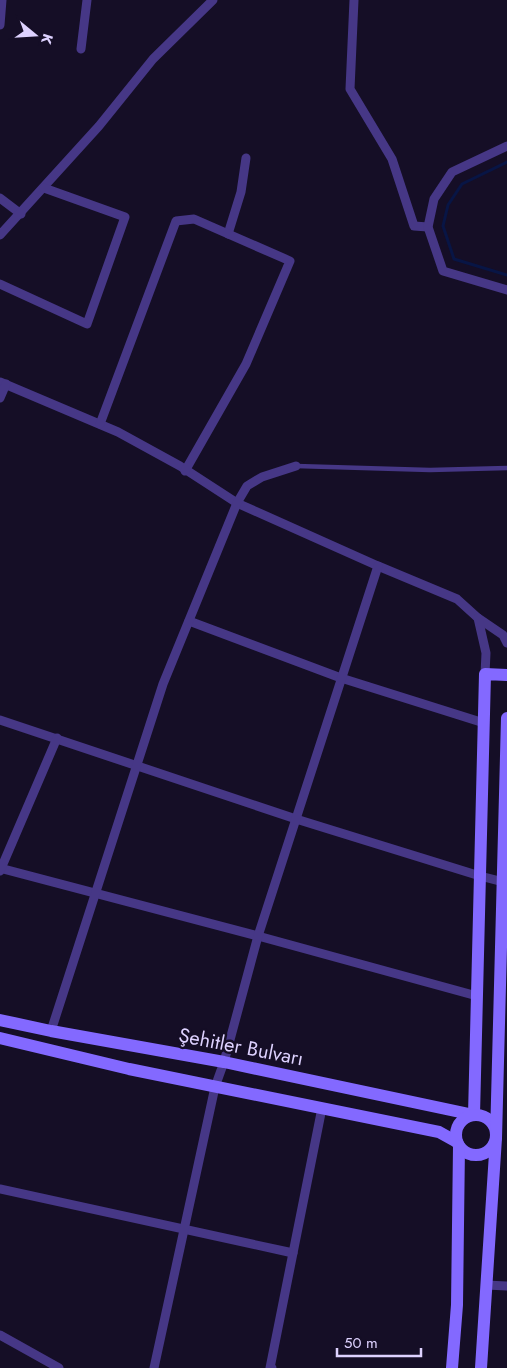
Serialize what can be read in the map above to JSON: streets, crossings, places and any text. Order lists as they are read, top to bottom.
{
  "streets": {
    "main road": ["Şehitler Bulvarı"]
  },
  "scale_bar": "50 m",
  "north": "right"
}
